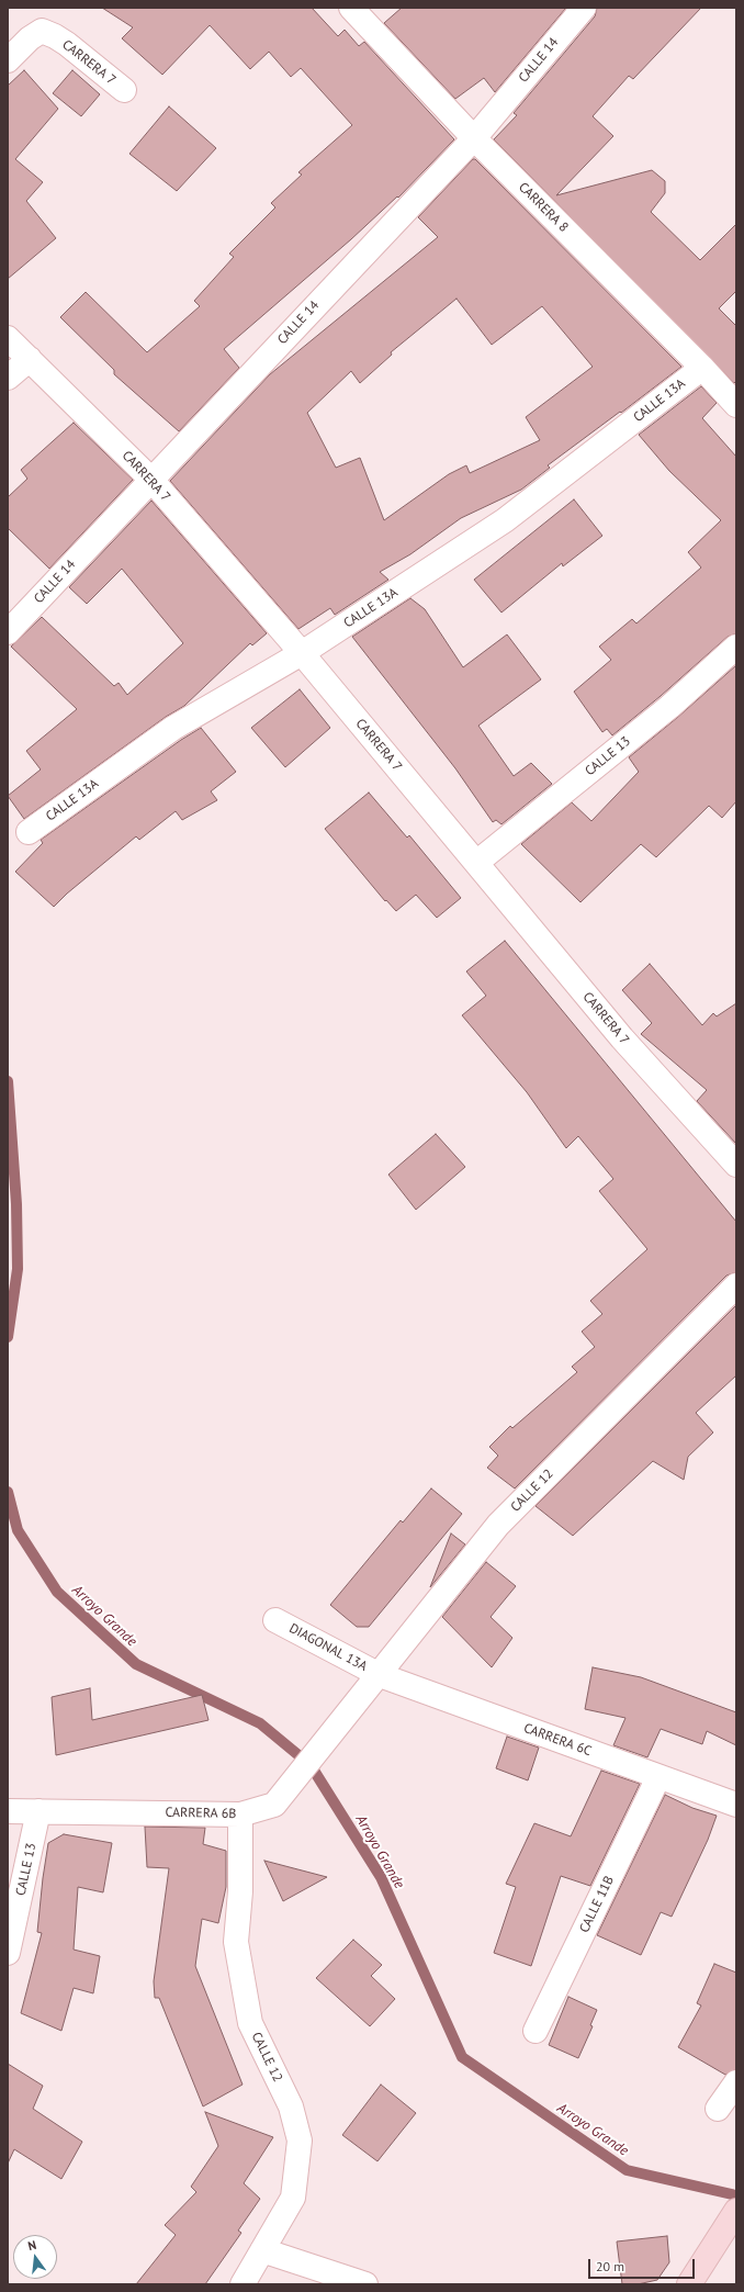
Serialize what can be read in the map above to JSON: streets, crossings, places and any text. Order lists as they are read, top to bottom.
{
  "streets": {
    "street": [
      "CALLE 14",
      "CARRERA 7",
      "CARRERA 8",
      "CALLE 13A",
      "CALLE 13",
      "CALLE 12",
      "DIAGONAL 13A",
      "CARRERA 6C",
      "CARRERA 6B",
      "CALLE 11B"
    ]
  },
  "crossings": [
    ["CALLE 14", "CARRERA 7"],
    ["CALLE 14", "CARRERA 8"],
    ["CARRERA 7", "CALLE 13A"],
    ["CARRERA 7", "CALLE 13"],
    ["CARRERA 8", "CALLE 13A"],
    ["CALLE 13", "CARRERA 6B"],
    ["CALLE 12", "DIAGONAL 13A"],
    ["CALLE 12", "CARRERA 6C"],
    ["CALLE 12", "CARRERA 6B"],
    ["DIAGONAL 13A", "CARRERA 6C"],
    ["CARRERA 6C", "CALLE 11B"]
  ],
  "water": ["Arroyo Grande"],
  "scale_bar": "20 m",
  "north": "top"
}
